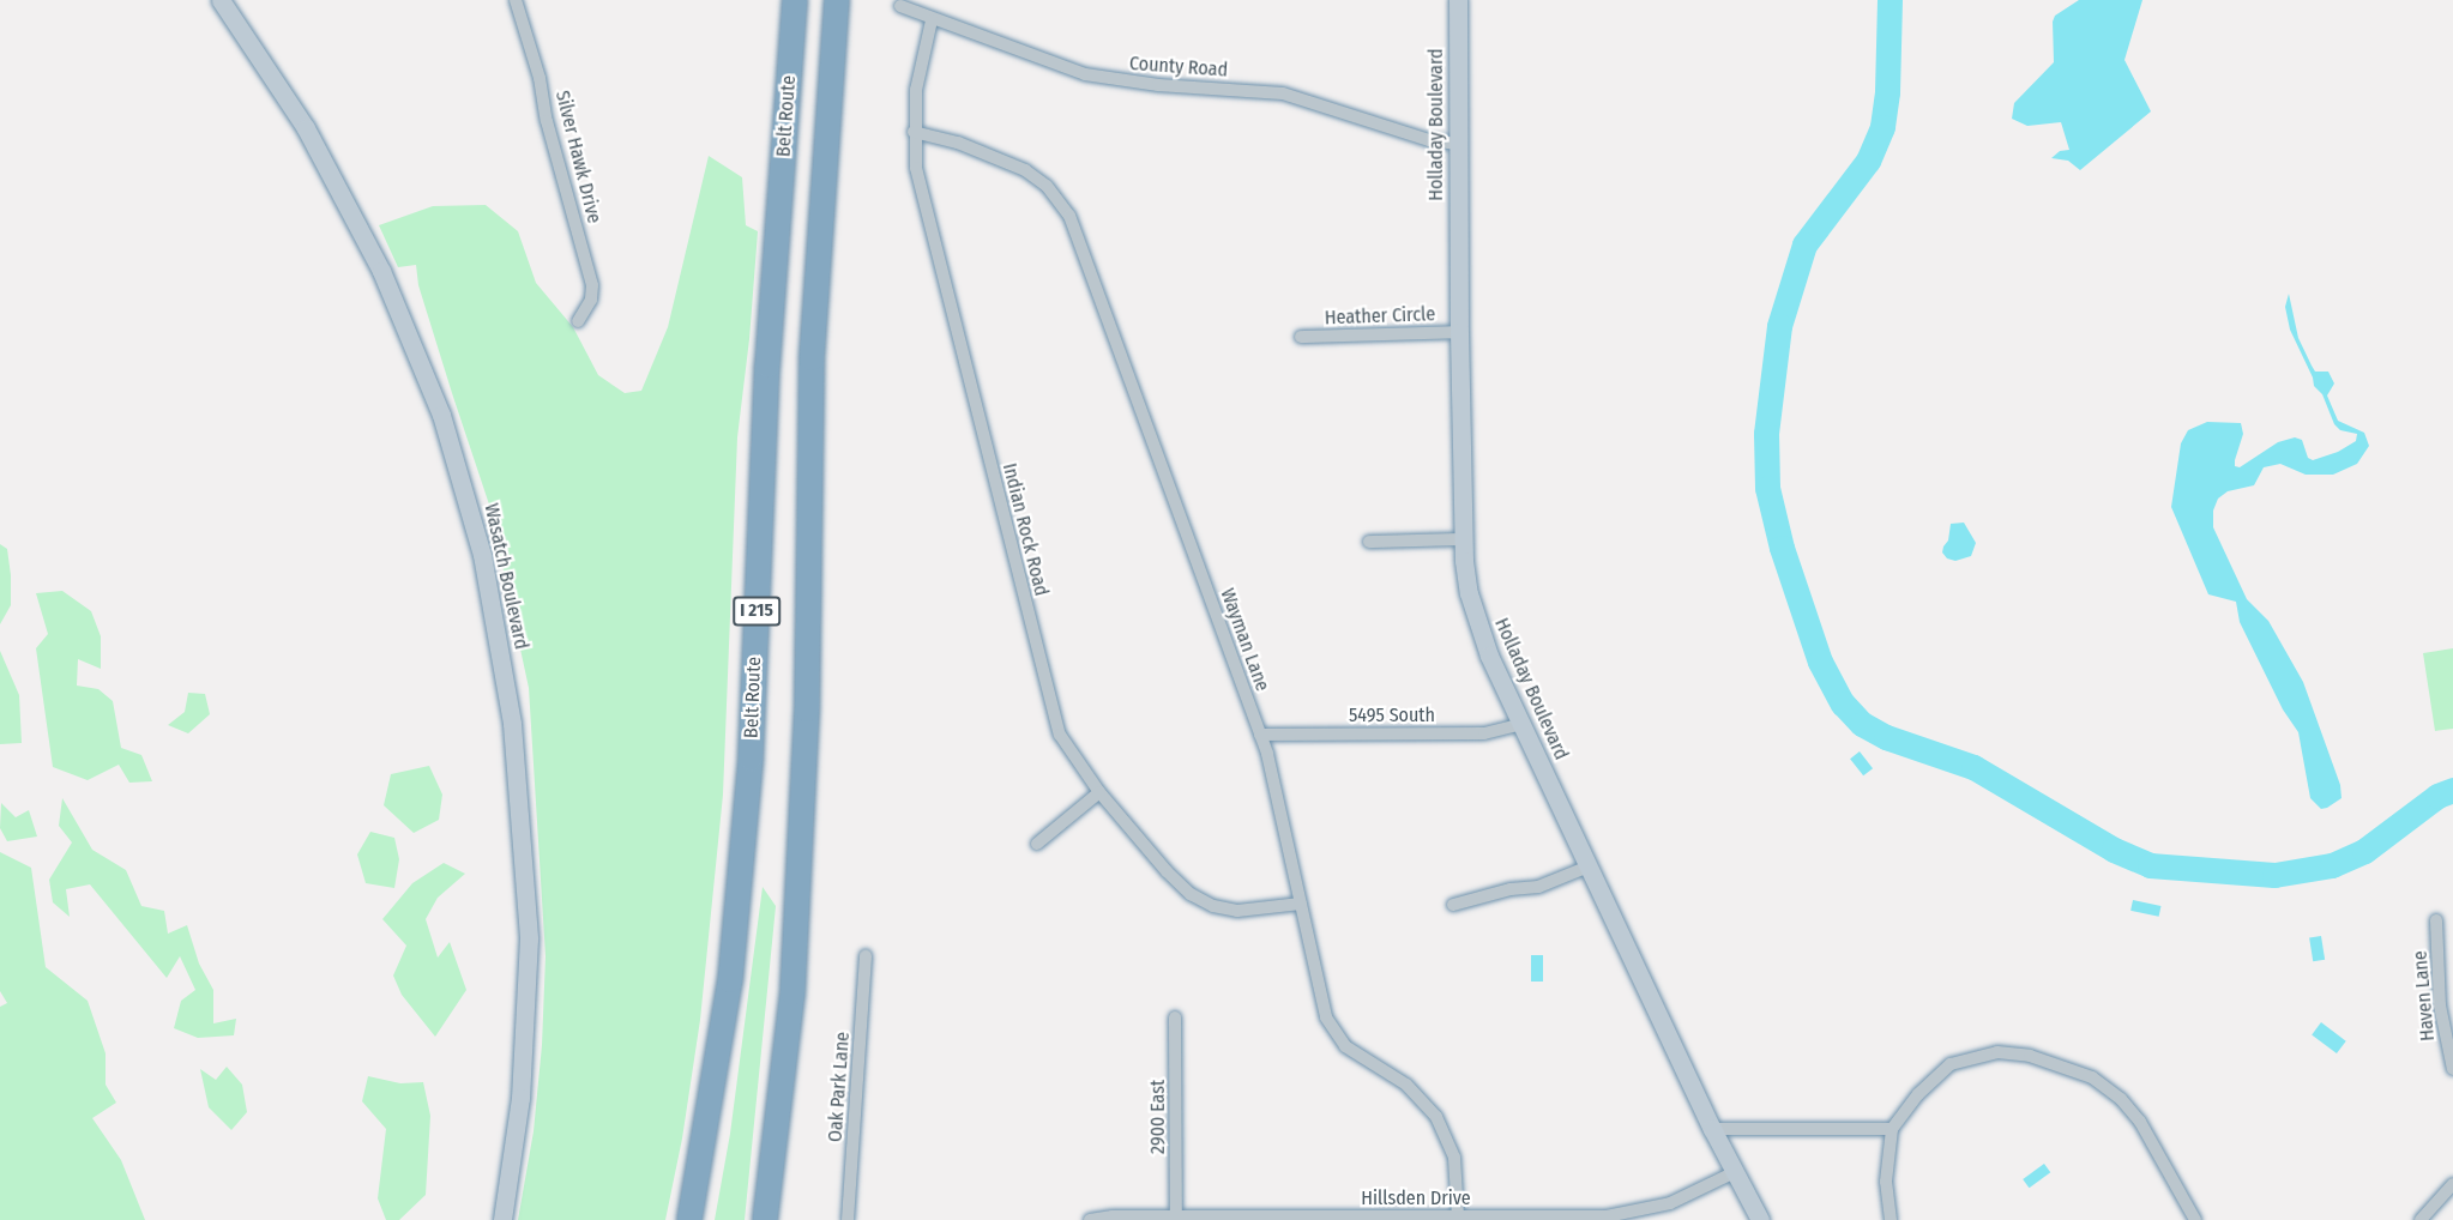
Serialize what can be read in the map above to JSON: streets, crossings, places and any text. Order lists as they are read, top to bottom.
{
  "streets": {
    "highway": ["Belt Route", "I 215"],
    "main road": ["Holladay Boulevard", "Wasatch Boulevard"],
    "street": [
      "County Road",
      "Silver Hawk Drive",
      "Heather Circle",
      "Indian Rock Road",
      "Wayman Lane",
      "5495 South",
      "Haven Lane",
      "Oak Park Lane",
      "2900 East",
      "Hillsden Drive"
    ]
  },
  "crossings": [
    ["County Road", "Holladay Boulevard"],
    ["County Road", "Indian Rock Road"],
    ["Holladay Boulevard", "Heather Circle"],
    ["Holladay Boulevard", "5495 South"],
    ["Holladay Boulevard", "Hillsden Drive"],
    ["Indian Rock Road", "Wayman Lane"],
    ["Wayman Lane", "5495 South"],
    ["Wayman Lane", "Hillsden Drive"],
    ["2900 East", "Hillsden Drive"]
  ]
}
